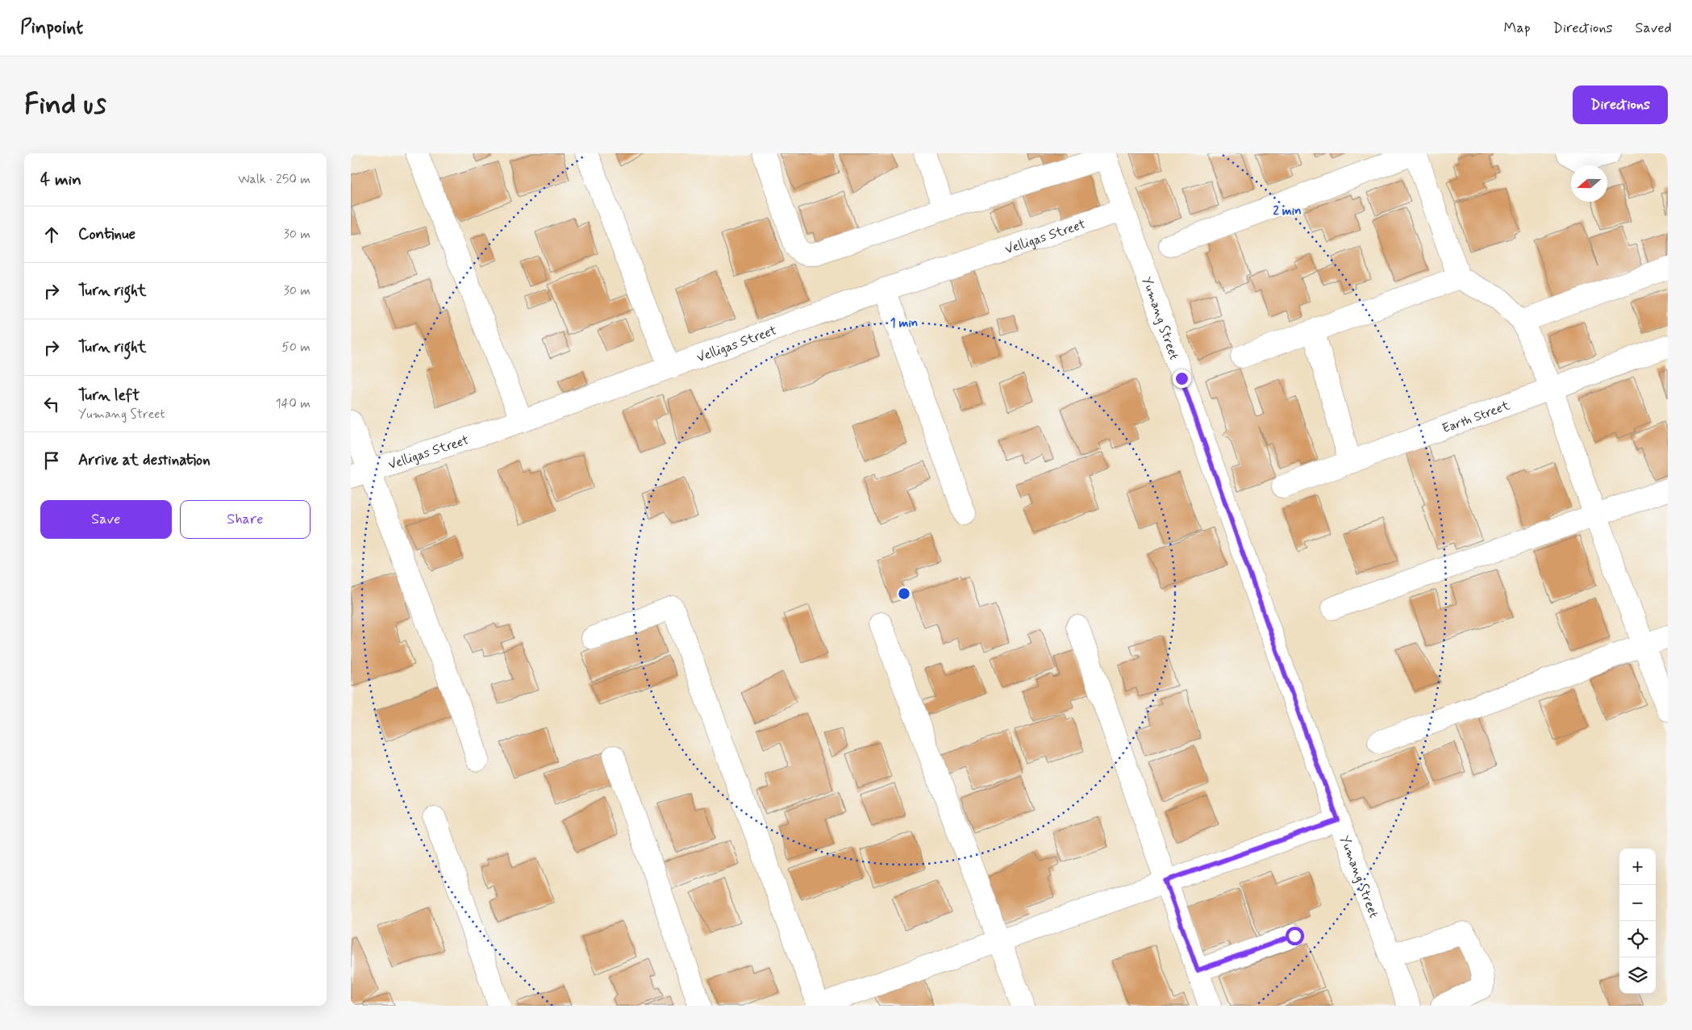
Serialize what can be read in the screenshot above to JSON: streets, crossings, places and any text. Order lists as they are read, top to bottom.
{
  "streets": {
    "street": ["Velligas Street", "Yumang Street", "Earth Street"]
  },
  "crossings": [
    ["Velligas Street", "Yumang Street"]
  ],
  "north": "left",
  "page": {
    "header": "Pinpoint",
    "nav": ["Map", "Directions", "Saved"],
    "buttons": [
      "Directions",
      ["Save", "Share"]
    ],
    "title": "Find us",
    "heading": ["4 min", "Walk · 250 m"],
    "list": [
      ["Continue", "30 m"],
      ["Turn right", "30 m"],
      ["Turn right", "50 m"],
      ["Turn left", "Yumang Street", "140 m"],
      "Arrive at destination"
    ],
    "map_buttons": ["+", "−"]
  },
  "rings": ["2 min", "1 min"]
}
